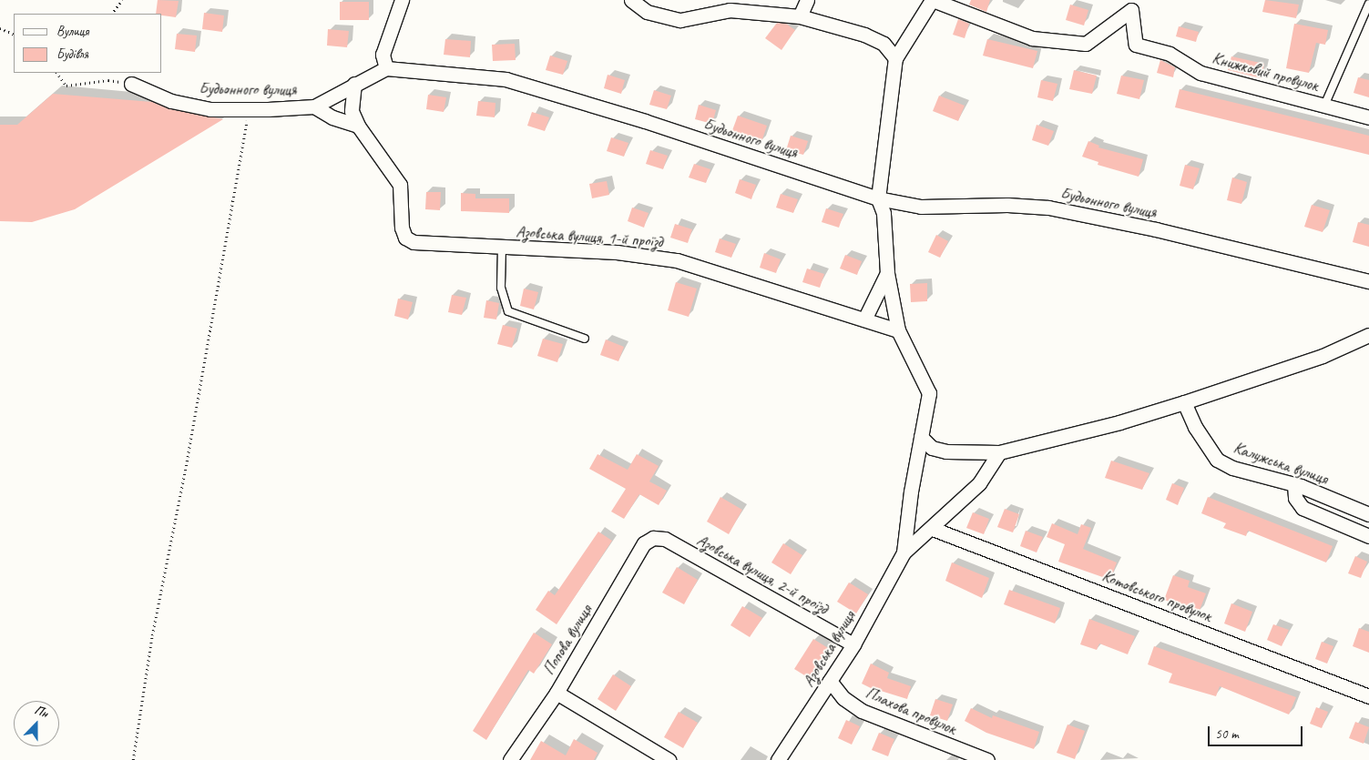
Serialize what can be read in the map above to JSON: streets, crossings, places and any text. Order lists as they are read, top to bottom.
{
  "streets": {
    "street": [
      "Книжковий провулок",
      "Будьонного вулиця",
      "Азовська вулиця, 1-й проїзд",
      "Калужська вулиця",
      "Азовська вулиця, 2-й проїзд",
      "Котовського провулок",
      "Попова вулиця",
      "Азовська вулиця",
      "Плахова провулок"
    ]
  },
  "crossings": [
    ["Азовська вулиця, 2-й проїзд", "Попова вулиця"],
    ["Азовська вулиця, 2-й проїзд", "Азовська вулиця"],
    ["Азовська вулиця", "Плахова провулок"]
  ],
  "legend": ["Вулиця", "Будівля"],
  "scale_bar": "50 m",
  "north": "top"
}
